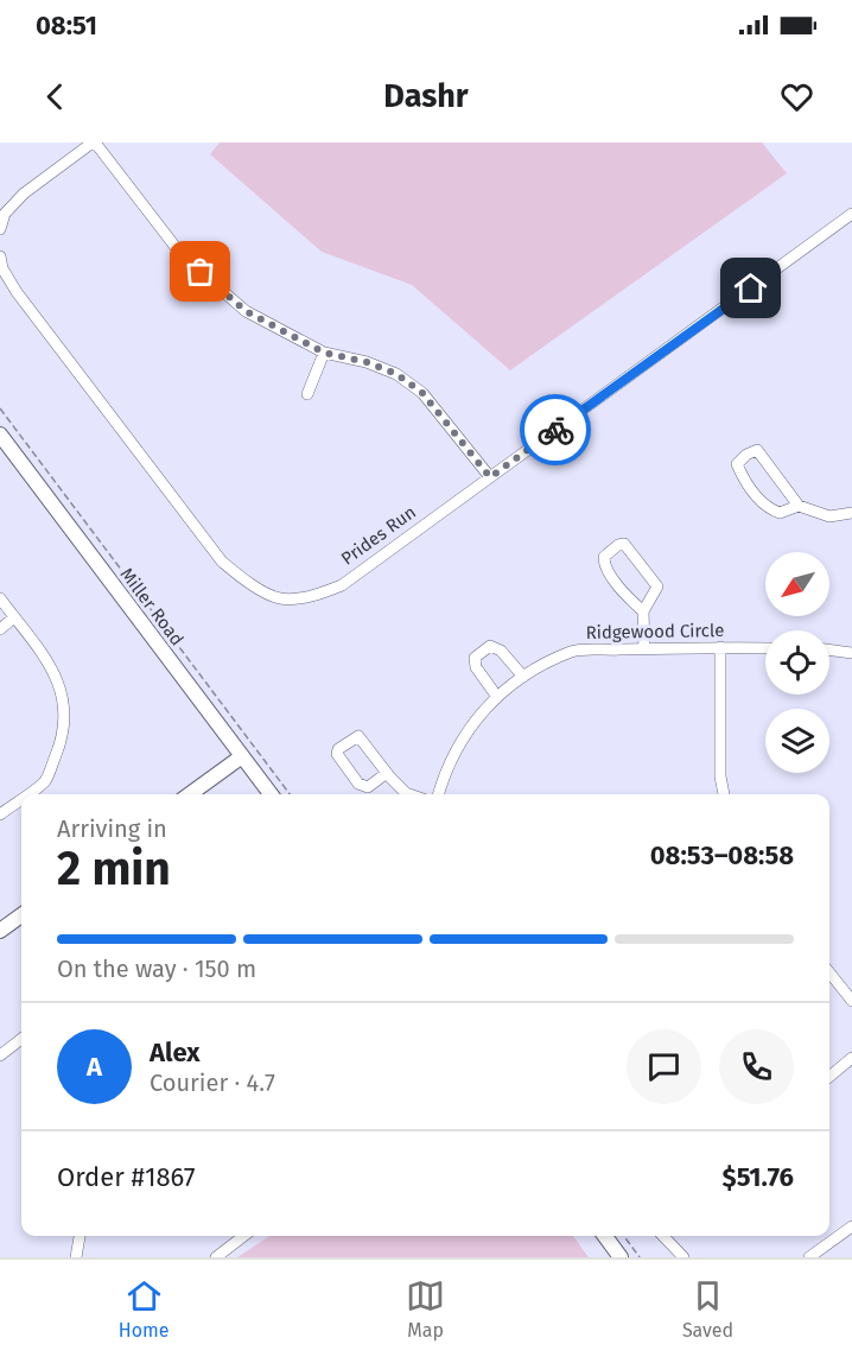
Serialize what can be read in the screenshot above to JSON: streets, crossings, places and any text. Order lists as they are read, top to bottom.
{
  "streets": {
    "street": ["Prides Run", "Miller Road", "Ridgewood Circle"]
  },
  "north": "bottom left",
  "page": {
    "status": "08:51",
    "header": "Dashr",
    "heading": ["2 min", "Arriving in", "08:53–08:58"],
    "panel": [
      "Alex",
      "Courier · 4.7",
      "Order #1867",
      "$51.76"
    ],
    "bar": "On the way · 150 m",
    "round": "A",
    "tabs": ["Home", "Map", "Saved"]
  }
}
